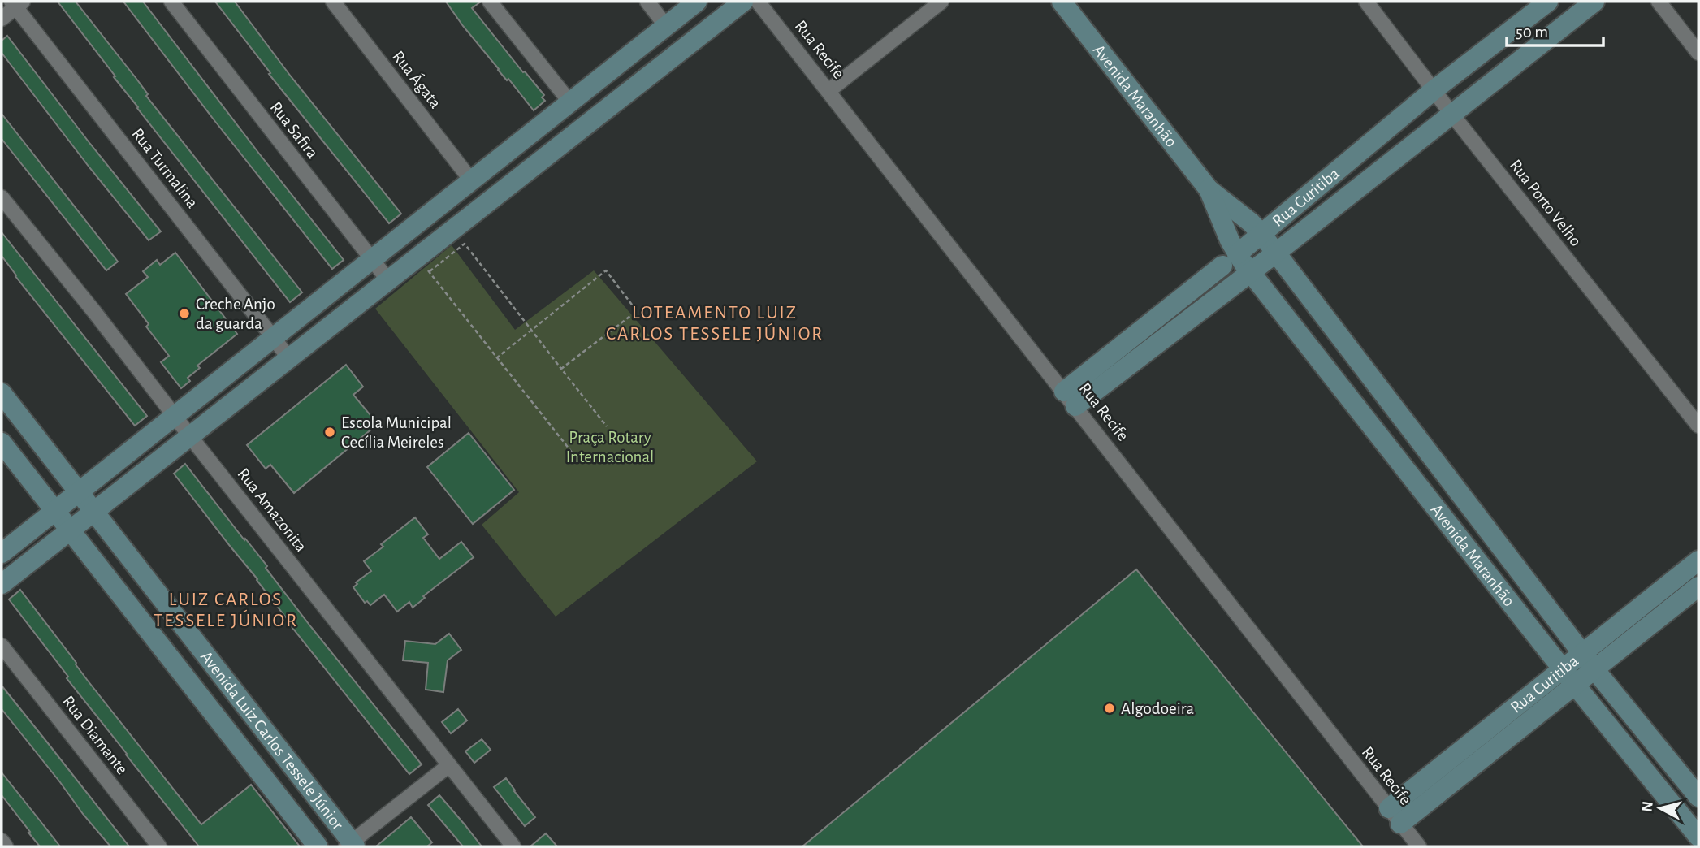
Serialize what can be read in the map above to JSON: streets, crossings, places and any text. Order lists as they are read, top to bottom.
{
  "streets": {
    "street": [
      "Rua Recife",
      "Rua Ágata",
      "Avenida Maranhão",
      "Rua Safira",
      "Rua Turmalina",
      "Rua Curitiba",
      "Rua Porto Velho",
      "Rua Amazonita",
      "Rua Diamante",
      "Avenida Luiz Carlos Tessele Júnior"
    ]
  },
  "crossings": [
    ["Rua Recife", "Rua Curitiba"],
    ["Avenida Maranhão", "Rua Curitiba"],
    ["Rua Curitiba", "Rua Porto Velho"]
  ],
  "districts": ["LOTEAMENTO LUIZ CARLOS TESSELE JÚNIOR", "LUIZ CARLOS TESSELE JÚNIOR"],
  "parks": ["Praça Rotary Internacional"],
  "places": ["Creche Anjo da guarda", "Escola Municipal Cecília Meireles", "Algodoeira"],
  "scale_bar": "50 m",
  "north": "left"
}
